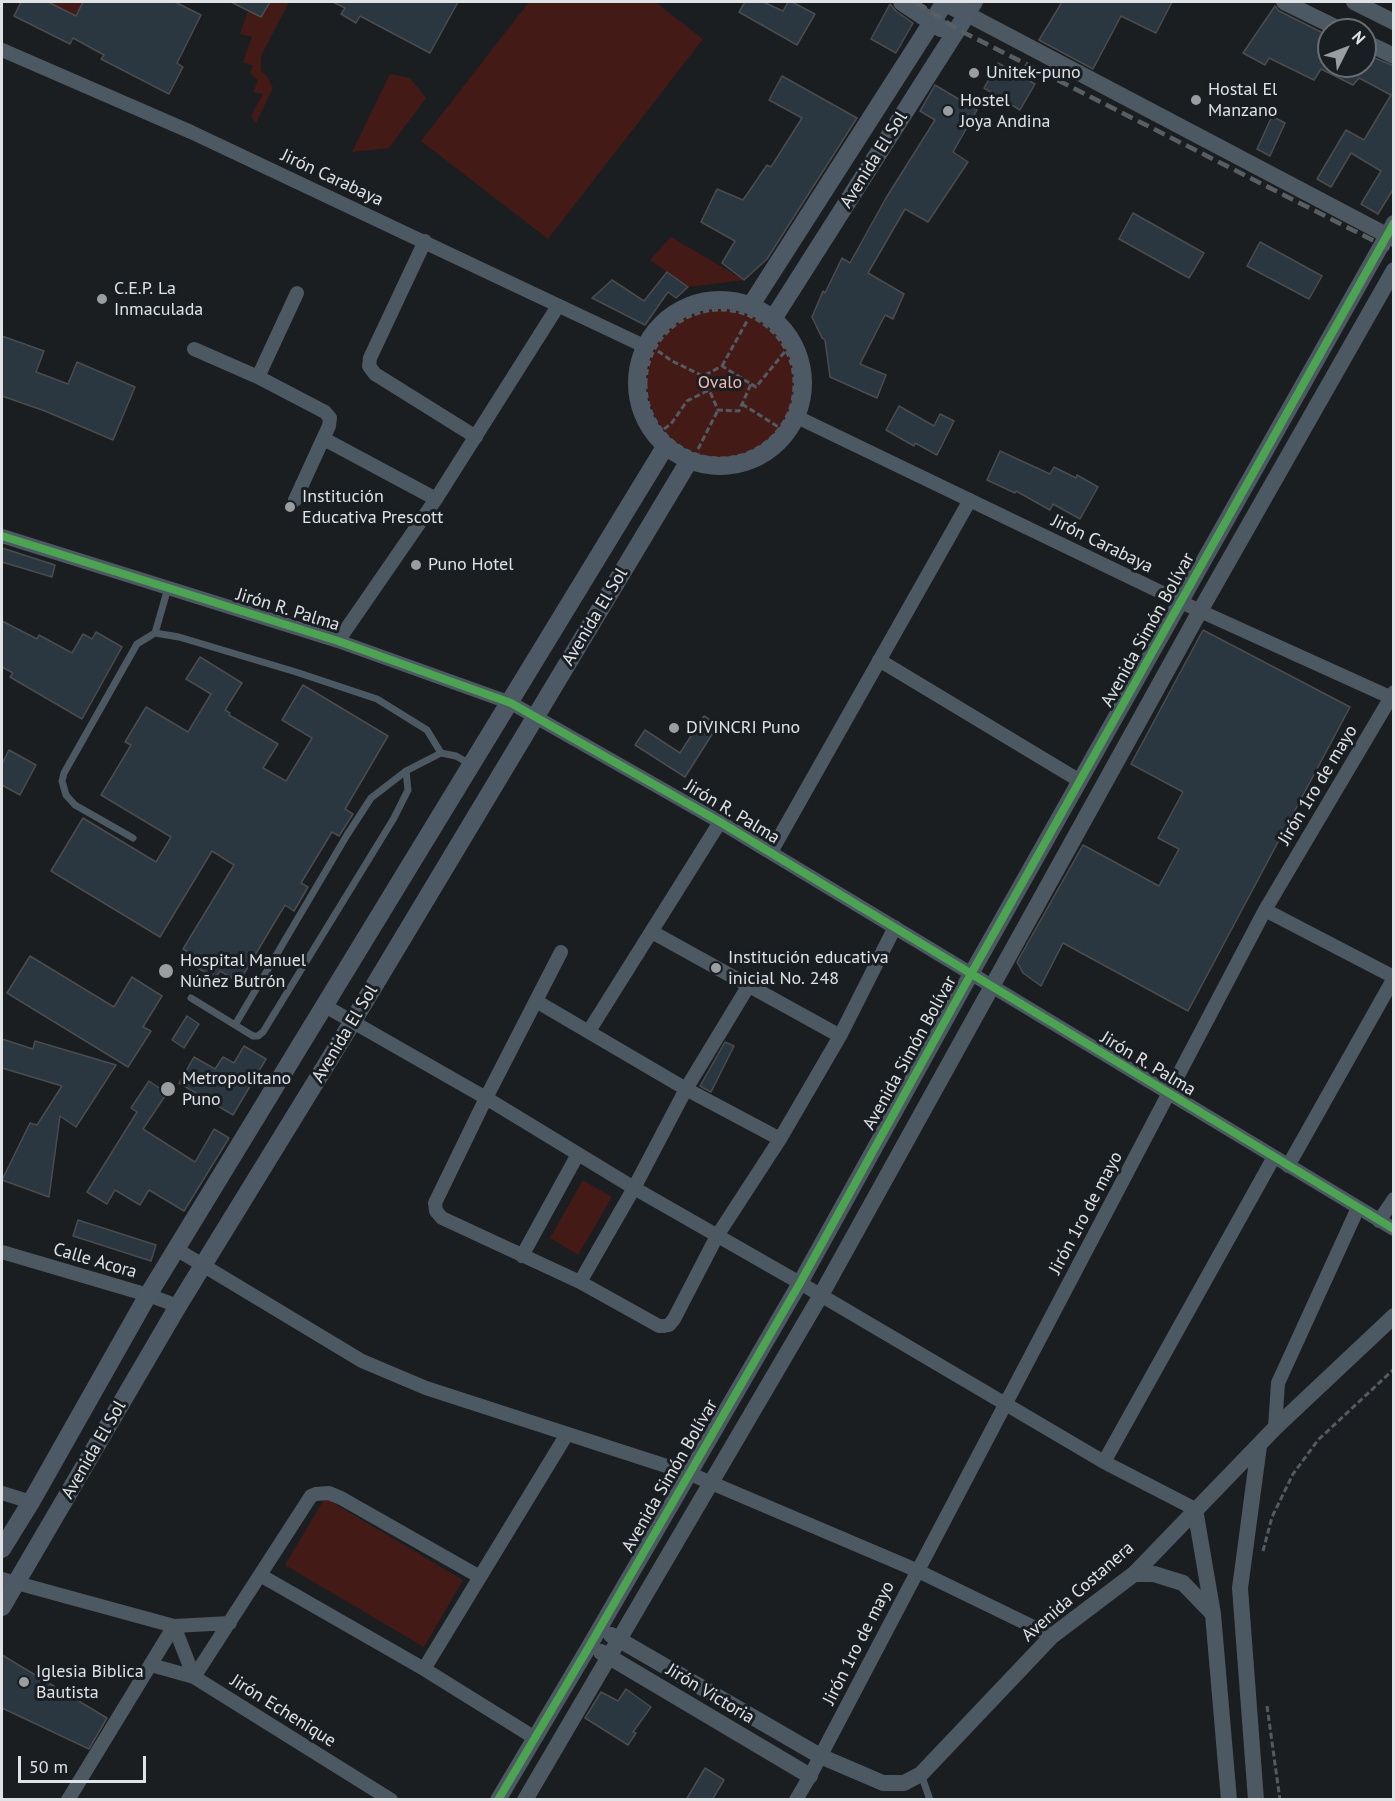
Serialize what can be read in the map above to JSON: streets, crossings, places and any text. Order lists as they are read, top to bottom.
{
  "streets": {
    "main road": ["Avenida El Sol"],
    "street": [
      "Jirón Carabaya",
      "Jirón R. Palma",
      "Avenida Simón Bolívar",
      "Jirón 1ro de mayo",
      "Calle Acora",
      "Avenida Costanera",
      "Jirón Victoria",
      "Jirón Echenique"
    ]
  },
  "crossings": [
    ["Avenida El Sol", "Jirón R. Palma"],
    ["Avenida El Sol", "Calle Acora"],
    ["Jirón Carabaya", "Avenida Simón Bolívar"],
    ["Jirón Carabaya", "Jirón 1ro de mayo"],
    ["Jirón R. Palma", "Avenida Simón Bolívar"],
    ["Jirón R. Palma", "Jirón 1ro de mayo"],
    ["Avenida Simón Bolívar", "Jirón Victoria"],
    ["Jirón 1ro de mayo", "Avenida Costanera"],
    ["Jirón 1ro de mayo", "Jirón Victoria"],
    ["Avenida Costanera", "Jirón Victoria"]
  ],
  "parks": ["Ovalo"],
  "places": [
    "Unitek-puno",
    "Hostal El Manzano",
    "Hostel Joya Andina",
    "C.E.P. La Inmaculada",
    "Institución Educativa Prescott",
    "Puno Hotel",
    "DIVINCRI Puno",
    "Institución educativa inicial No. 248",
    "Hospital Manuel Núñez Butrón",
    "Metropolitano Puno",
    "Iglesia Biblica Bautista"
  ],
  "scale_bar": "50 m",
  "north": "top right"
}
